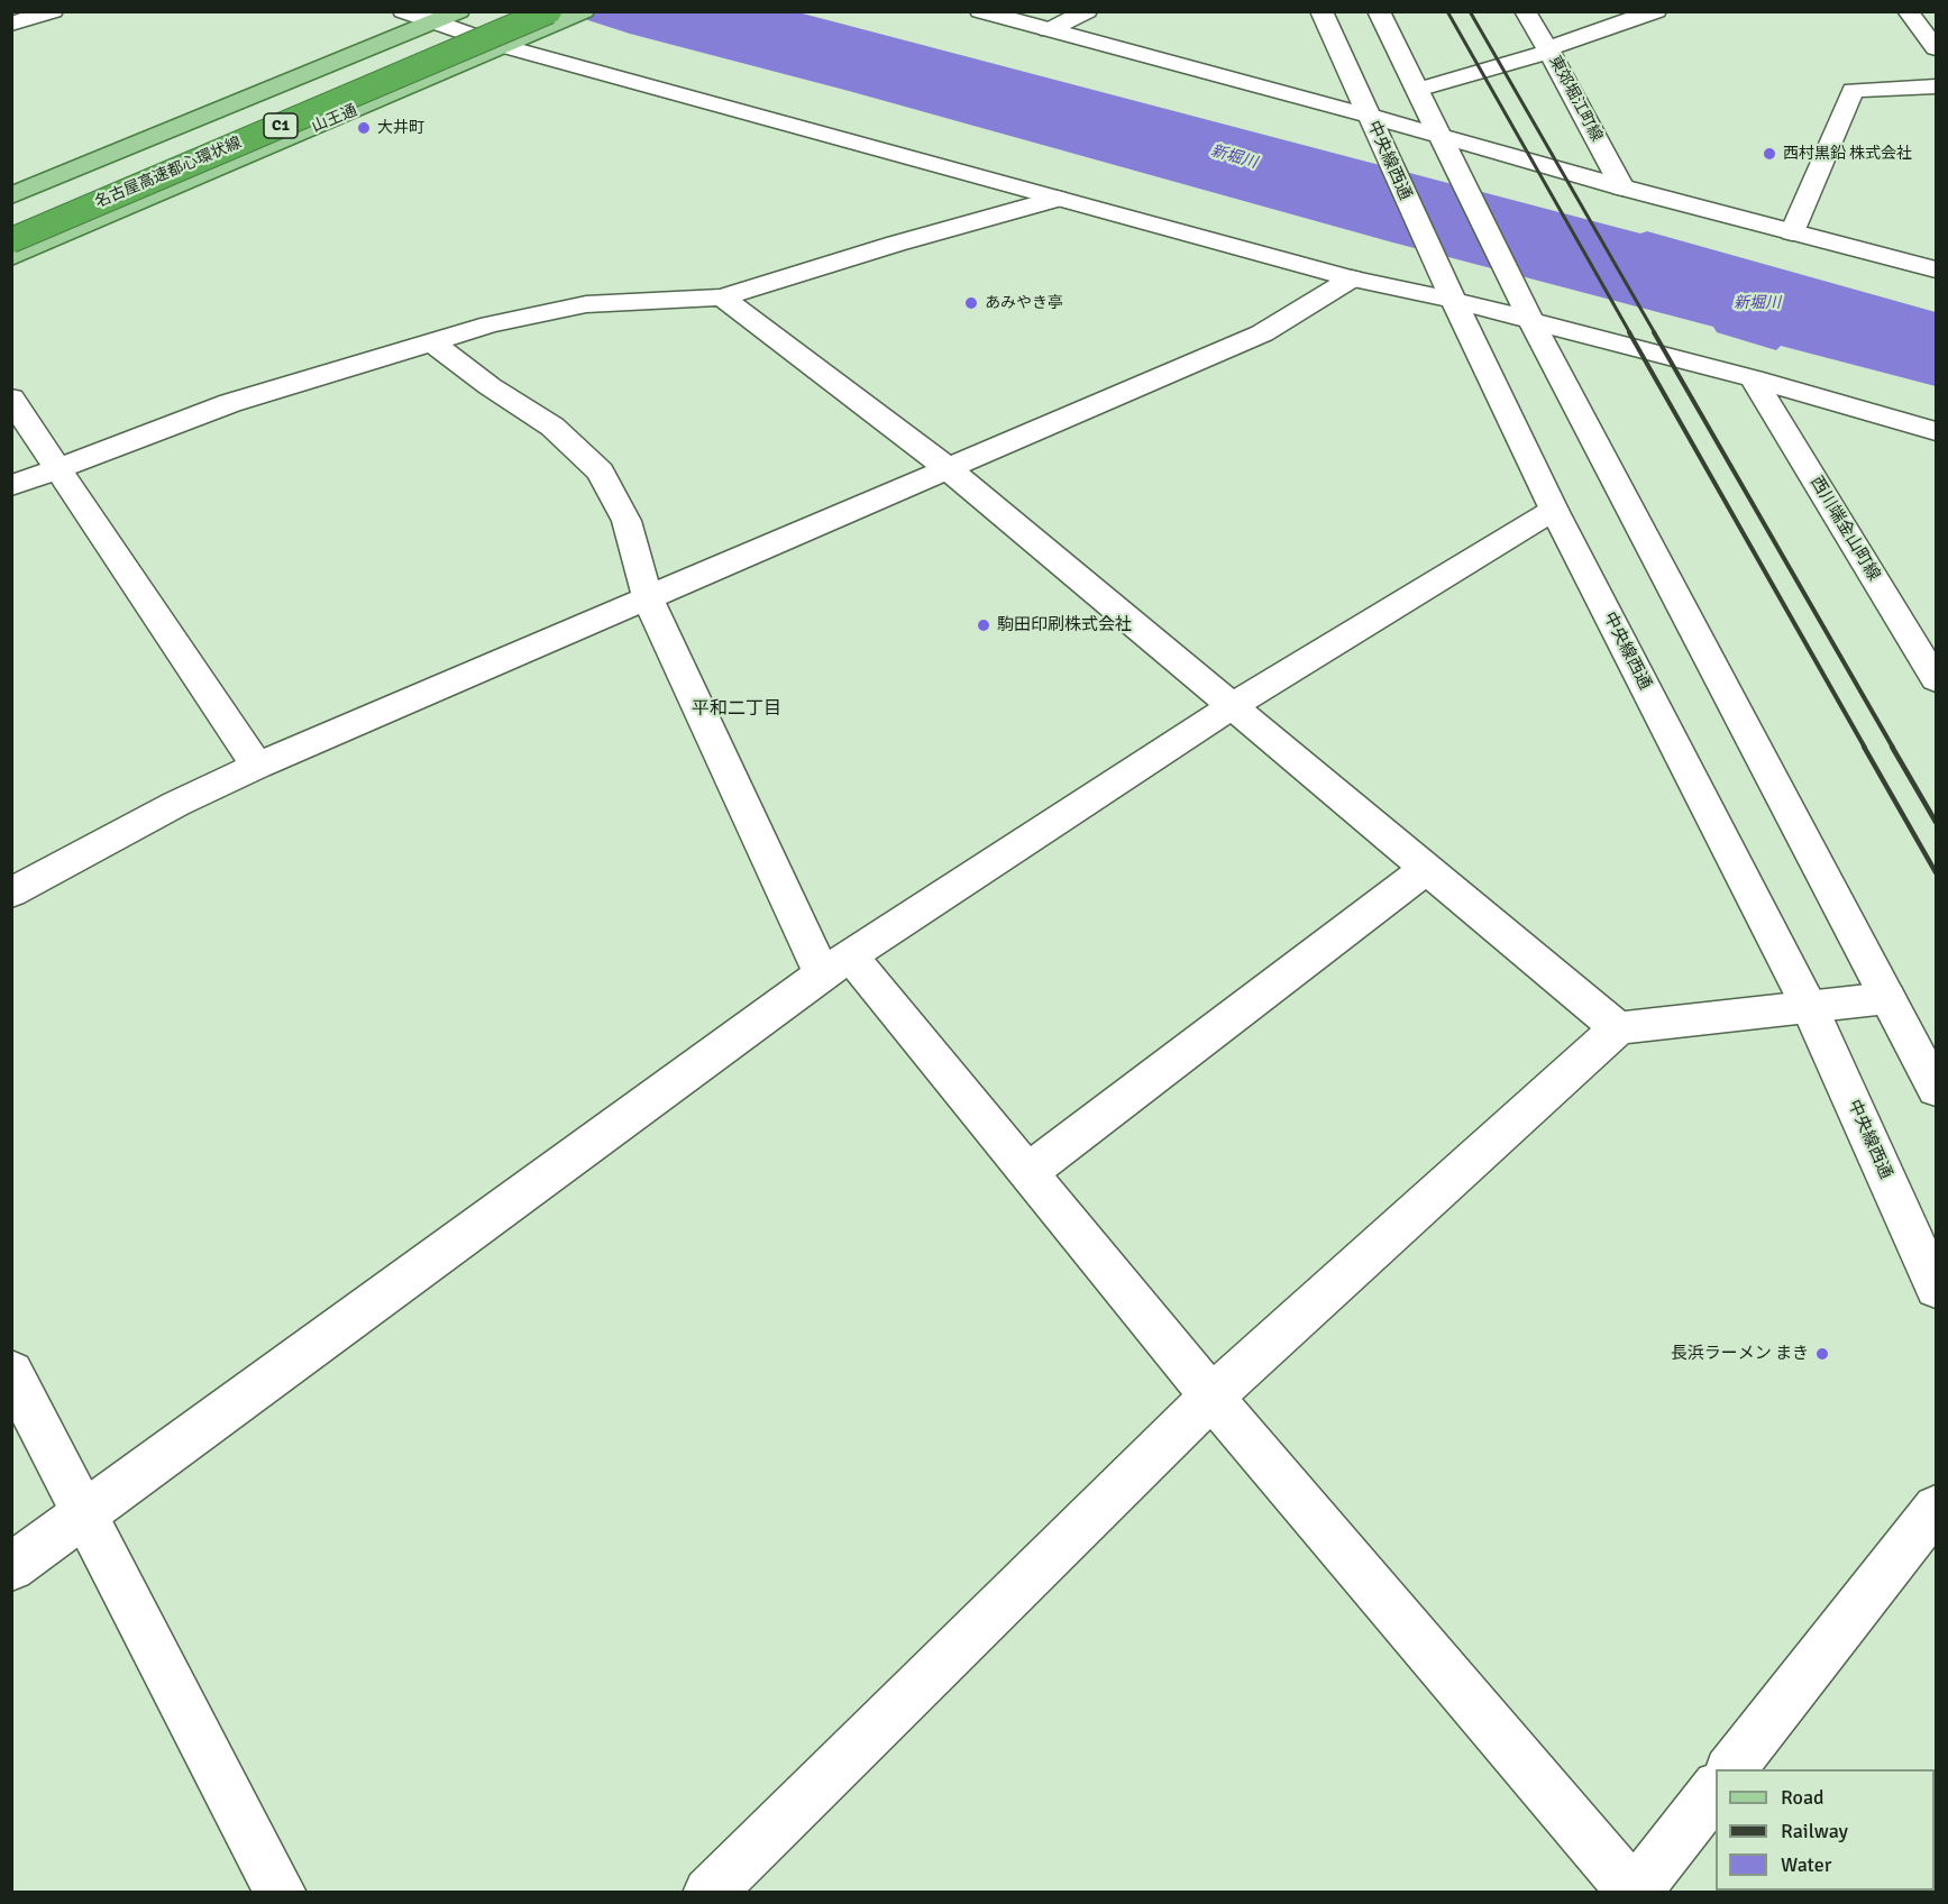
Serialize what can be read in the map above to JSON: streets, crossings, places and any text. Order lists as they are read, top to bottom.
{
  "streets": {
    "highway": ["C1", "名古屋高速都心環状線"],
    "main road": ["山王通"],
    "street": ["東郊堀江町線", "中央線西通", "西川端金山町線"]
  },
  "crossings": [
    ["山王通", "名古屋高速都心環状線"]
  ],
  "districts": ["平和二丁目"],
  "water": ["新堀川"],
  "places": [
    "大井町",
    "西村黒鉛 株式会社",
    "あみやき亭",
    "駒田印刷株式会社",
    "長浜ラーメン まき"
  ],
  "legend": ["Road", "Railway", "Water"]
}
